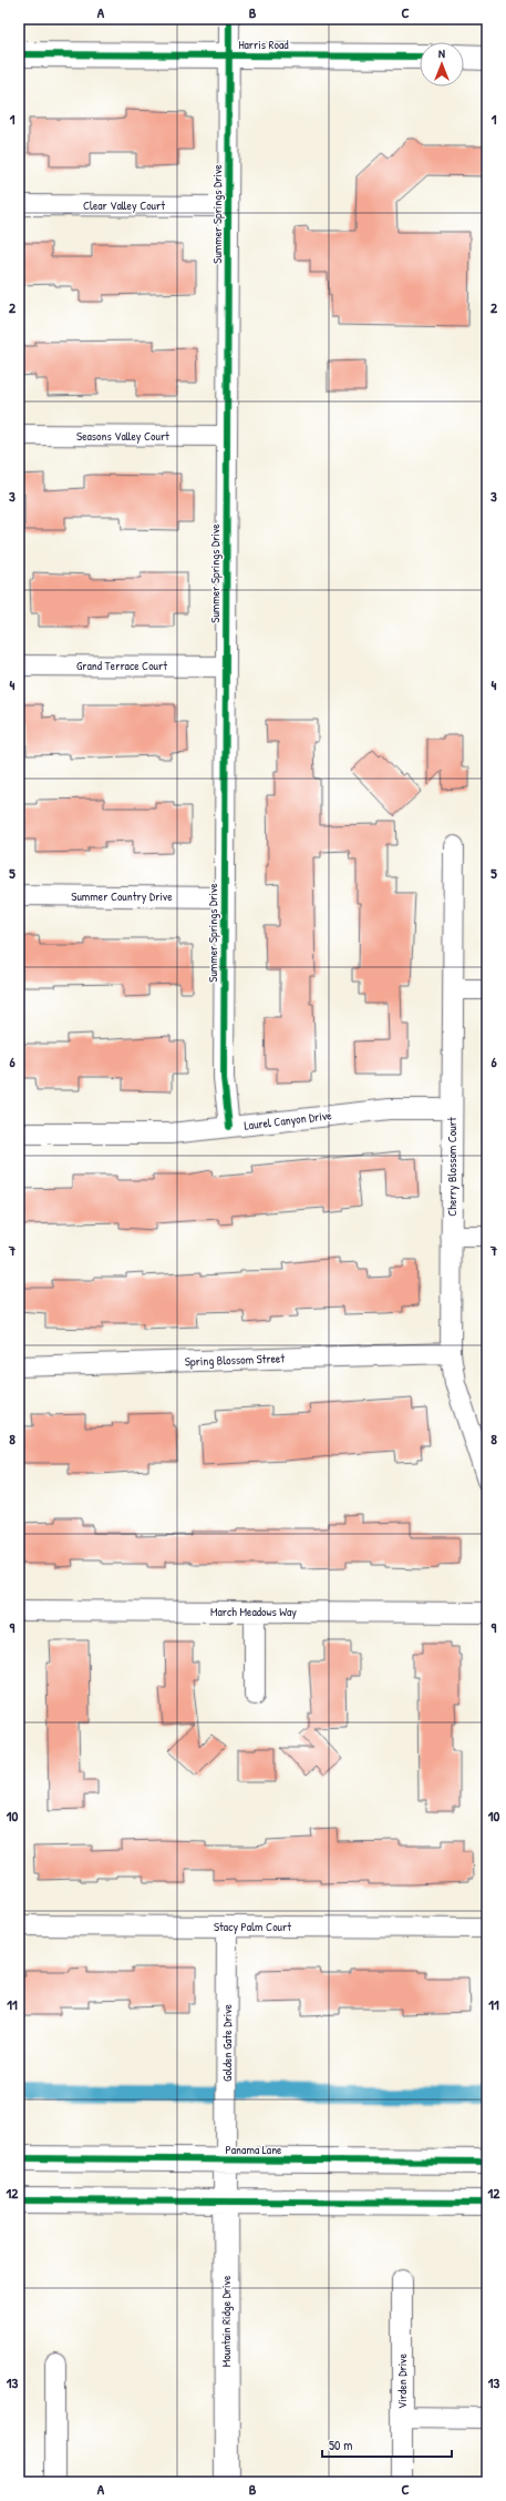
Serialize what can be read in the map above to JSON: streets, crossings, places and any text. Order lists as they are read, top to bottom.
{
  "streets": {
    "main road": ["Harris Road", "Panama Lane", "Mountain Ridge Drive"],
    "street": [
      "Clear Valley Court",
      "Summer Springs Drive",
      "Seasons Valley Court",
      "Grand Terrace Court",
      "Summer Country Drive",
      "Laurel Canyon Drive",
      "Cherry Blossom Court",
      "Spring Blossom Street",
      "March Meadows Way",
      "Stacy Palm Court",
      "Golden Gate Drive",
      "Virden Drive"
    ]
  },
  "crossings": [
    ["Harris Road", "Summer Springs Drive"],
    ["Clear Valley Court", "Summer Springs Drive"],
    ["Summer Springs Drive", "Seasons Valley Court"],
    ["Summer Springs Drive", "Grand Terrace Court"],
    ["Summer Springs Drive", "Summer Country Drive"],
    ["Summer Springs Drive", "Laurel Canyon Drive"],
    ["Laurel Canyon Drive", "Cherry Blossom Court"],
    ["Cherry Blossom Court", "Spring Blossom Street"],
    ["Stacy Palm Court", "Golden Gate Drive"],
    ["Golden Gate Drive", "Panama Lane"],
    ["Golden Gate Drive", "Mountain Ridge Drive"],
    ["Panama Lane", "Mountain Ridge Drive"]
  ],
  "scale_bar": "50 m",
  "north": "top",
  "grid": {
    "columns": ["A", "B", "C"],
    "rows": [
      "1",
      "2",
      "3",
      "4",
      "5",
      "6",
      "7",
      "8",
      "9",
      "10",
      "11",
      "12",
      "13"
    ]
  }
}
